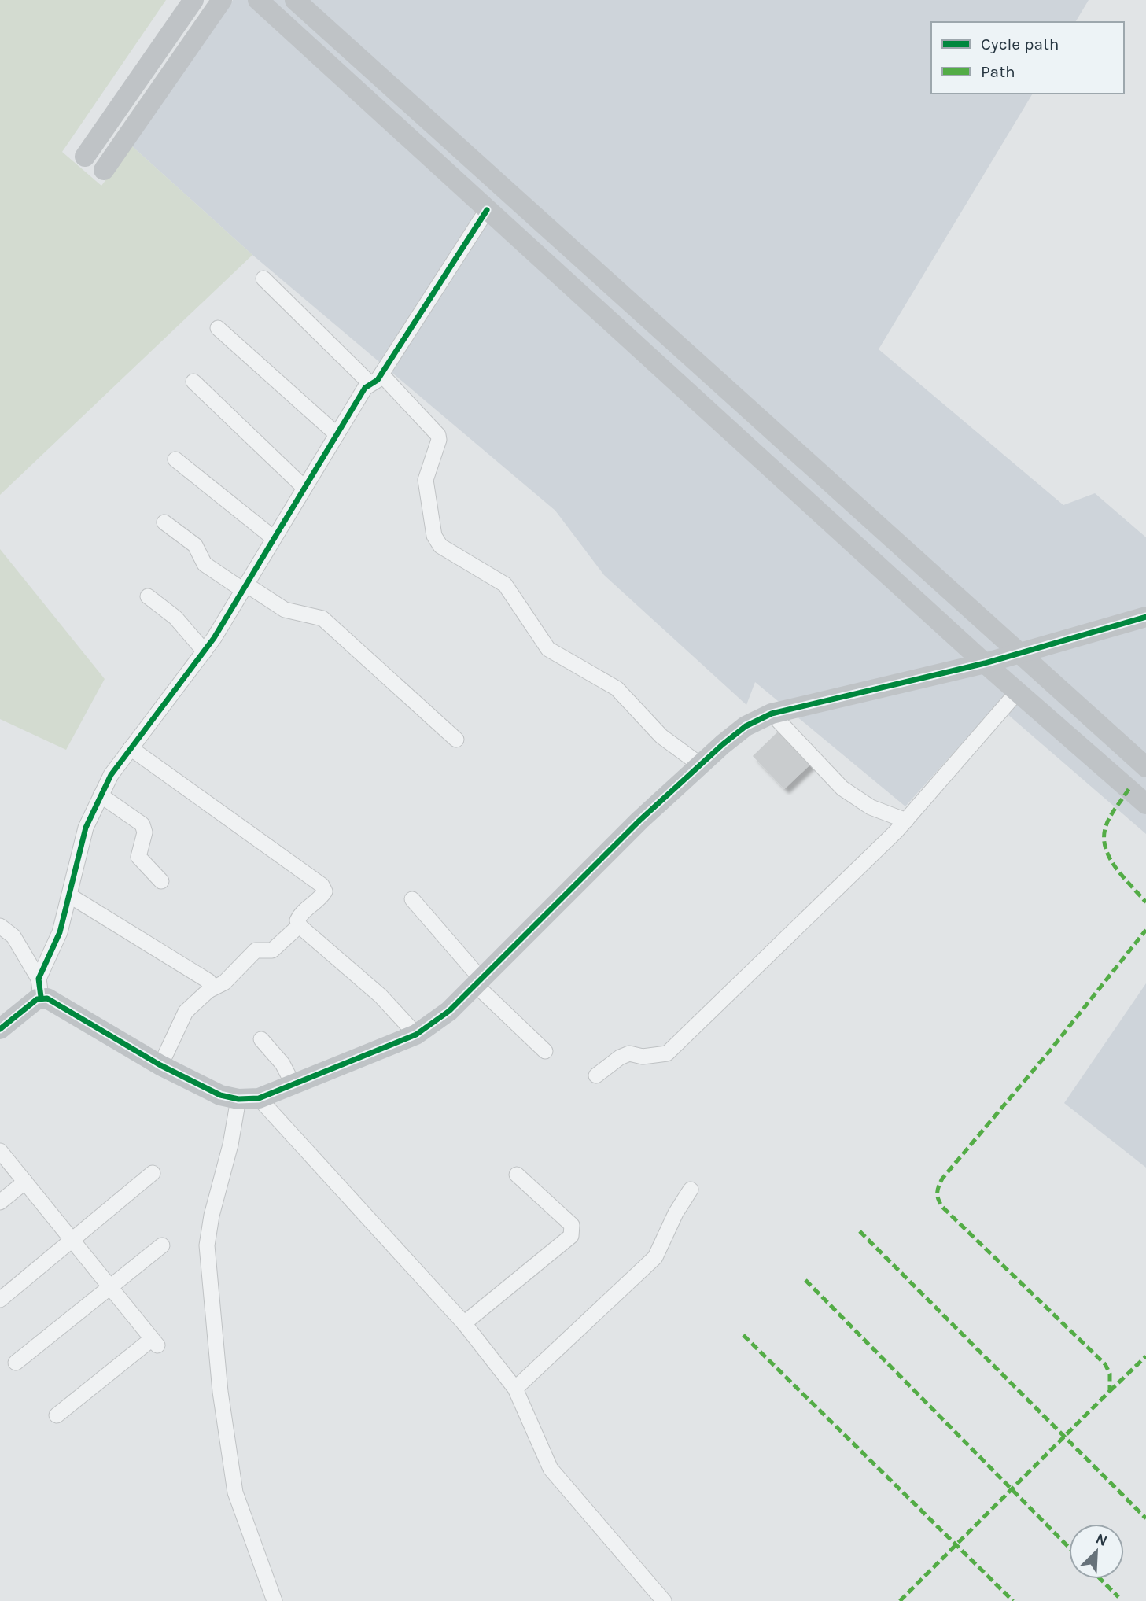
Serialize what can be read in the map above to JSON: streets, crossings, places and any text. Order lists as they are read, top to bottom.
{
  "legend": ["Cycle path", "Path"],
  "north": "top right"
}
